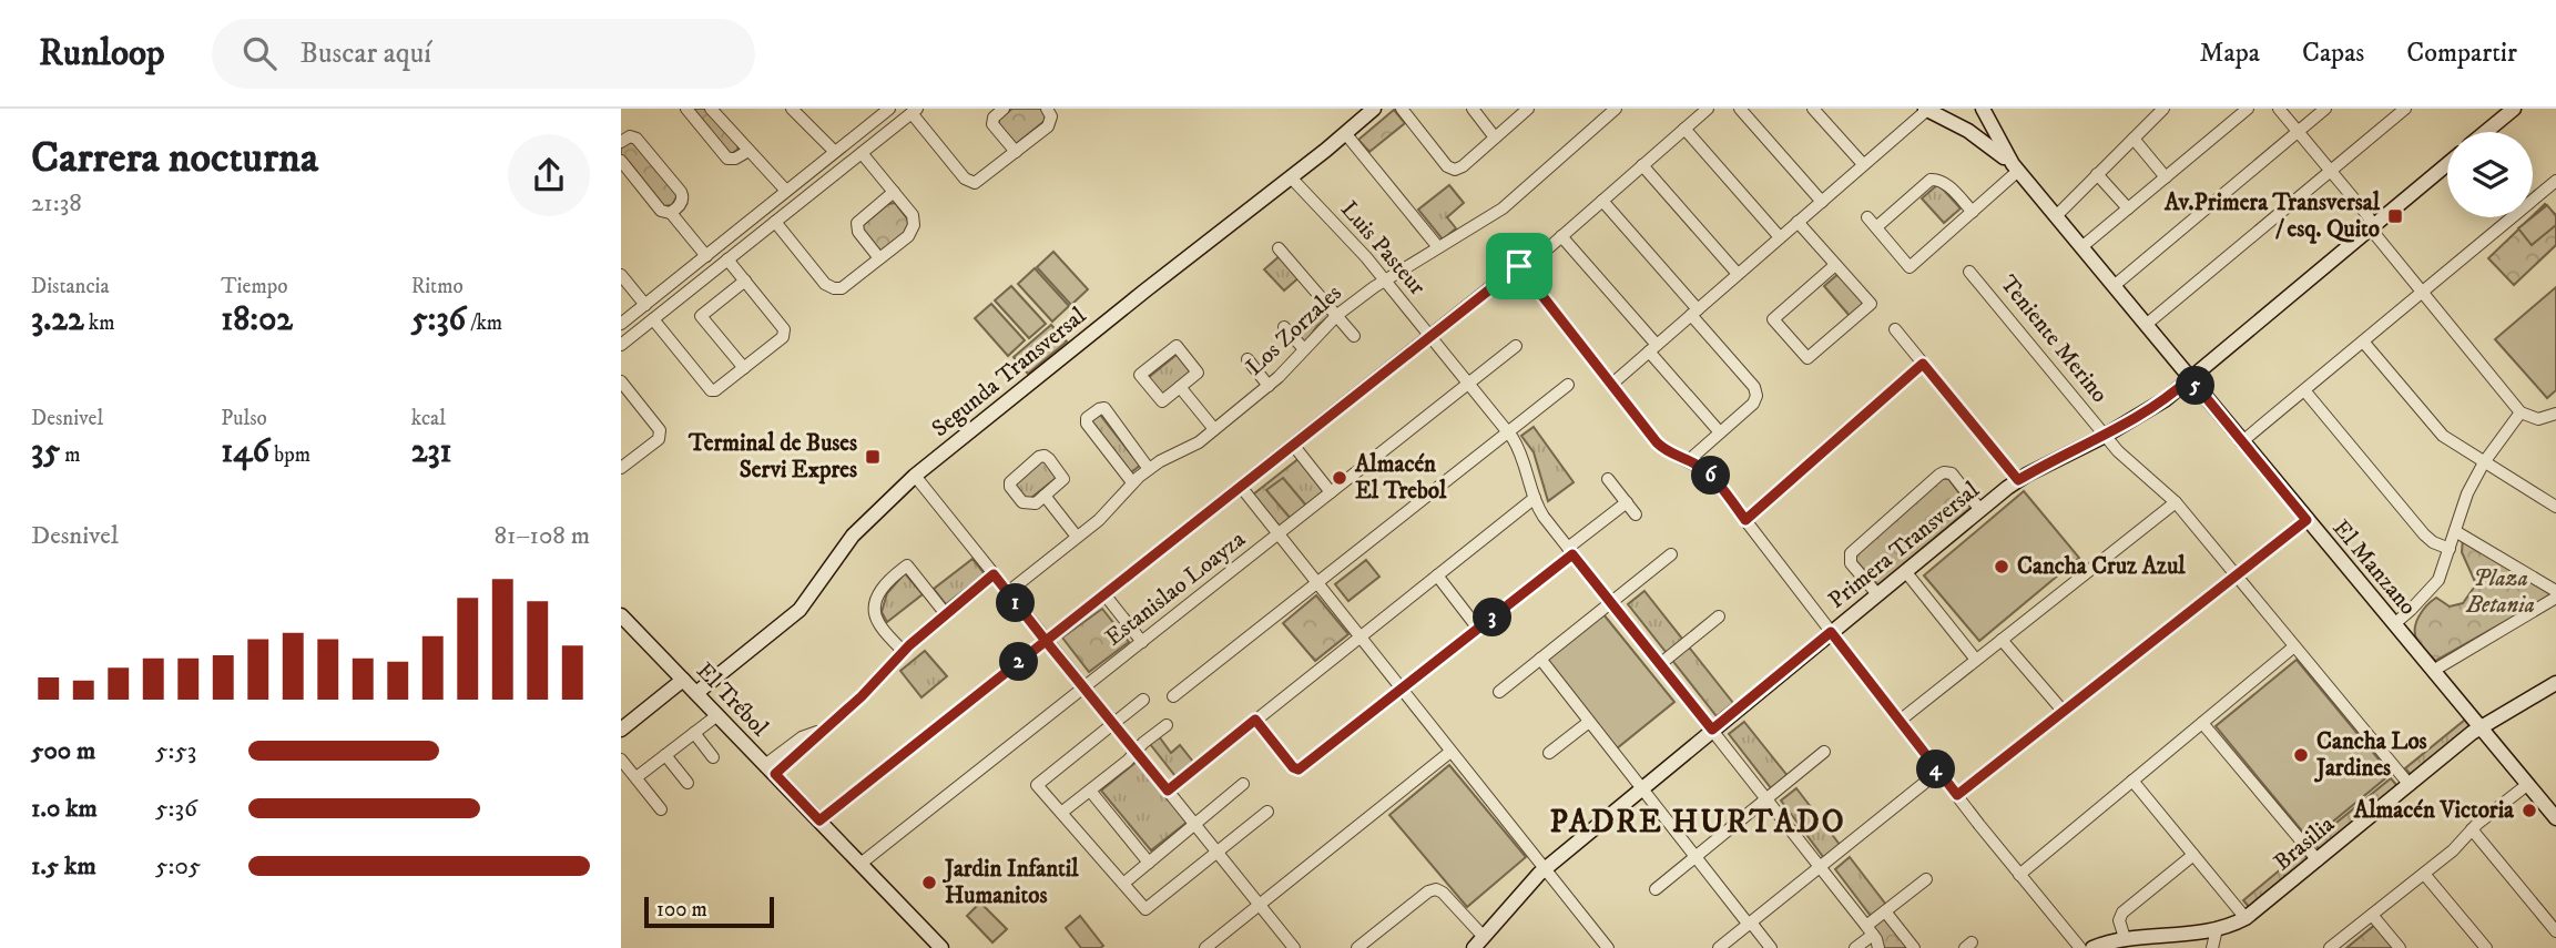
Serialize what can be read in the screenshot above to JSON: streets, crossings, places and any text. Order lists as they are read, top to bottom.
{
  "streets": {
    "street": [
      "Luis Pasteur",
      "Los Zorzales",
      "Teniente Merino",
      "Segunda Transversal",
      "Primera Transversal",
      "El Manzano",
      "Estanislao Loayza",
      "El Trébol",
      "Brasilia"
    ]
  },
  "crossings": [
    ["Luis Pasteur", "Los Zorzales"],
    ["Luis Pasteur", "Segunda Transversal"],
    ["Luis Pasteur", "Primera Transversal"],
    ["Luis Pasteur", "Estanislao Loayza"],
    ["Teniente Merino", "Primera Transversal"],
    ["Teniente Merino", "Brasilia"],
    ["Segunda Transversal", "El Trébol"],
    ["Primera Transversal", "El Manzano"],
    ["El Manzano", "Brasilia"],
    ["Estanislao Loayza", "El Trébol"]
  ],
  "districts": ["PADRE HURTADO"],
  "parks": ["Plaza Betania"],
  "places": {
    "transit": ["Av.Primera Transversal / esq. Quito", "Terminal de Buses Servi Expres"],
    "other": [
      "Almacén El Trebol",
      "Cancha Cruz Azul",
      "Cancha Los Jardines",
      "Almacén Victoria",
      "Jardin Infantil Humanitos"
    ]
  },
  "scale_bar": "100 m",
  "page": {
    "header": "Runloop",
    "search": "Buscar aquí",
    "nav": ["Mapa", "Capas", "Compartir"],
    "heading": ["Carrera nocturna", "21:38"],
    "stats": [
      ["Distancia", "3.22 km"],
      ["Tiempo", "18:02"],
      ["Ritmo", "5:36 /km"],
      ["Desnivel", "35 m"],
      ["Pulso", "146 bpm"],
      ["kcal", "231"]
    ],
    "pins": [
      "5",
      "6",
      "1",
      "3",
      "2",
      "4"
    ],
    "chart": ["Desnivel", "81–108 m"],
    "list": [
      {
        "name": "500 m",
        "note": "5:53"
      },
      {
        "name": "1.0 km",
        "note": "5:36"
      },
      {
        "name": "1.5 km",
        "note": "5:05"
      }
    ],
    "scale": "100 m"
  }
}
